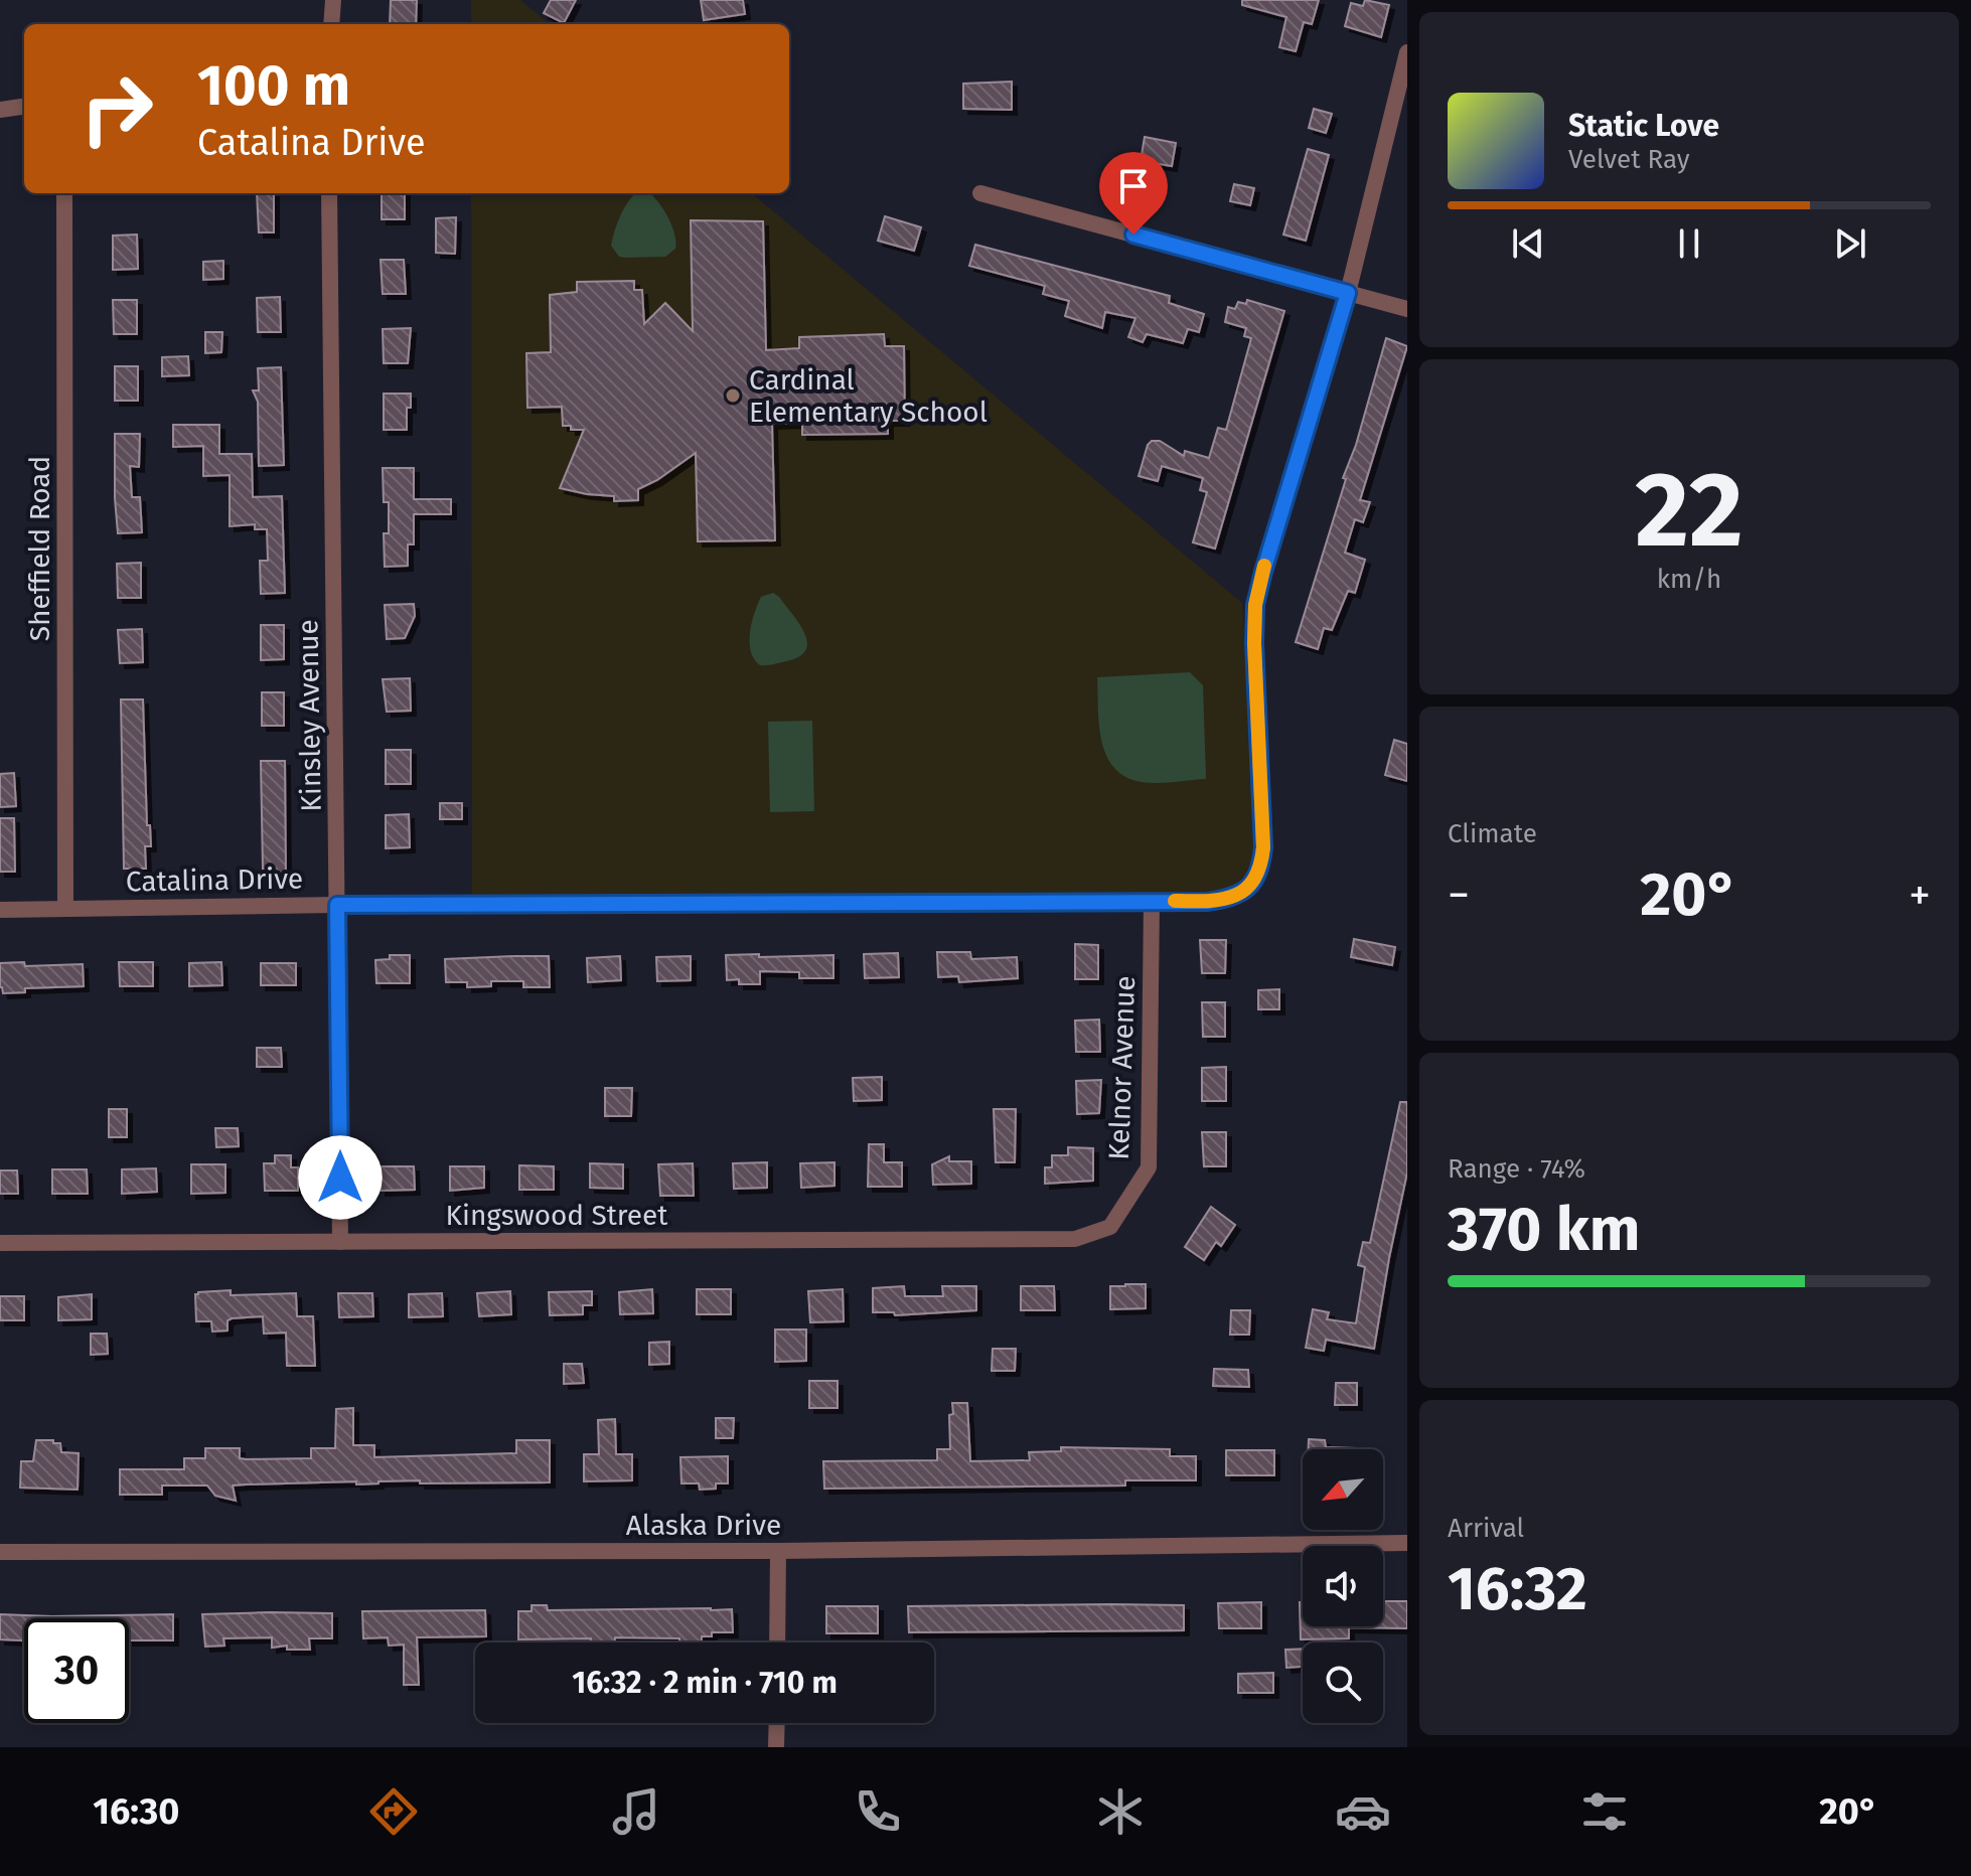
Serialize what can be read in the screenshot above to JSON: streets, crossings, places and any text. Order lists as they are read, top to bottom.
{
  "streets": {
    "street": [
      "Sheffield Road",
      "Kinsley Avenue",
      "Catalina Drive",
      "Kelnor Avenue",
      "Kingswood Street",
      "Alaska Drive"
    ]
  },
  "crossings": [
    ["Sheffield Road", "Catalina Drive"],
    ["Kinsley Avenue", "Catalina Drive"],
    ["Kinsley Avenue", "Kingswood Street"],
    ["Catalina Drive", "Kelnor Avenue"],
    ["Kelnor Avenue", "Kingswood Street"]
  ],
  "places": ["Cardinal Elementary School"],
  "north": "bottom left",
  "page": {
    "turn": ["100 m", "Catalina Drive"],
    "song": ["Static Love", "Velvet Ray"],
    "tile": [
      ["22", "km/h"],
      "Climate",
      ["Range · 74%", "370 km"],
      ["Arrival", "16:32"]
    ],
    "heat": ["−", "20°", "+"],
    "limit": "30",
    "trip": "16:32 · 2 min · 710 m",
    "tabs": ["16:30", "20°"]
  }
}
